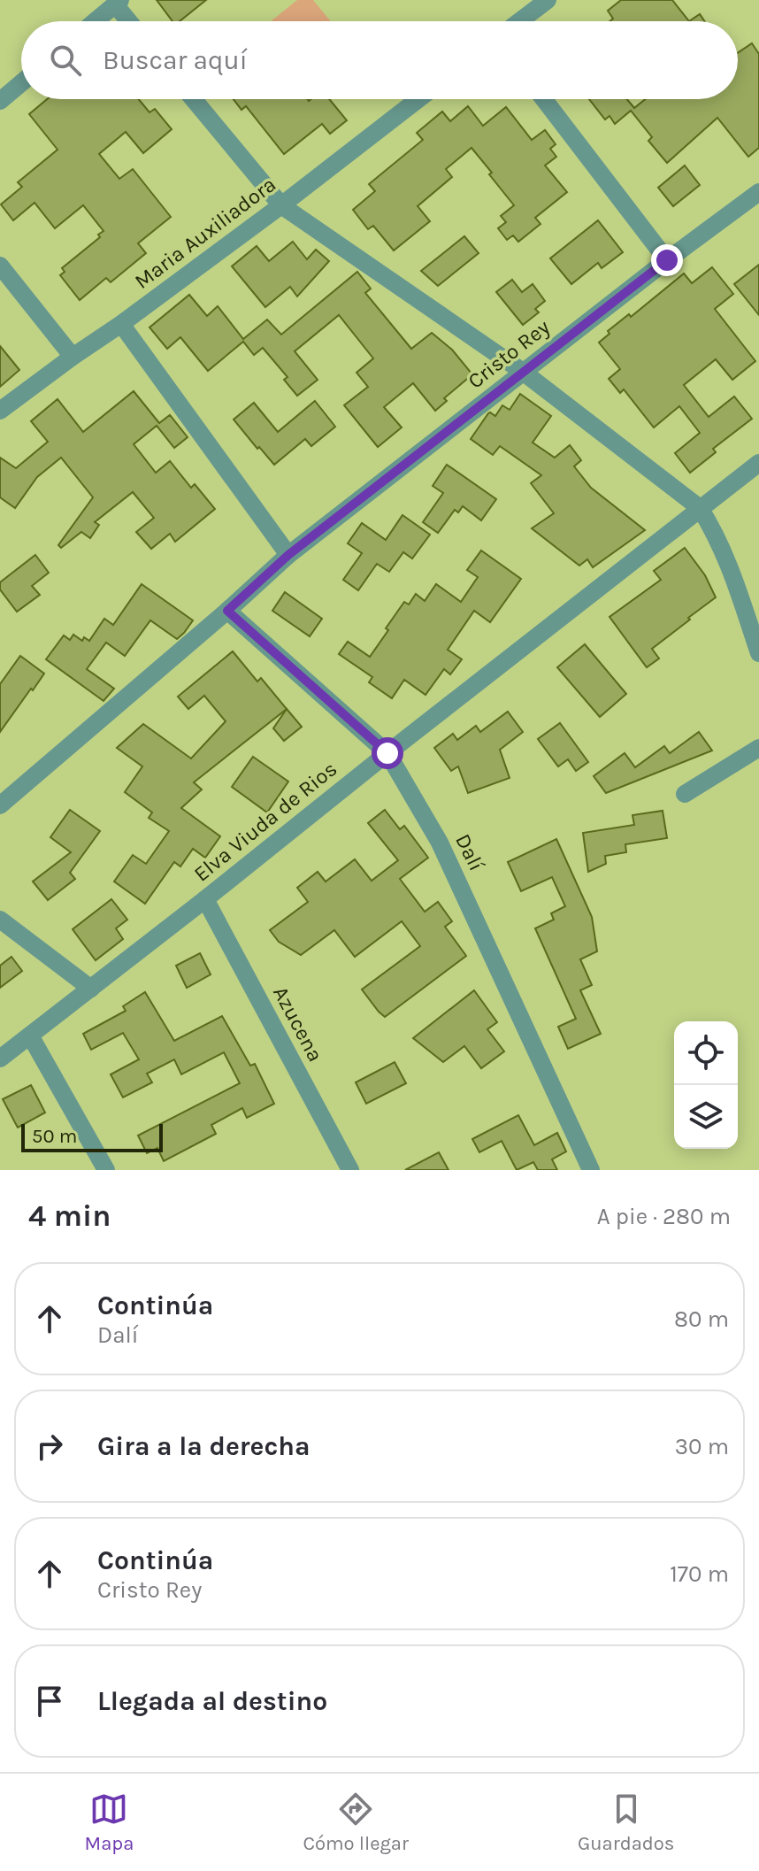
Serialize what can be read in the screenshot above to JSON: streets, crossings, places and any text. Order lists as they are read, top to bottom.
{
  "streets": {
    "street": [
      "Maria Auxiliadora",
      "Cristo Rey",
      "Elva Viuda de Rios",
      "Dalí",
      "Azucena"
    ]
  },
  "crossings": [
    ["Cristo Rey", "Dalí"],
    ["Elva Viuda de Rios", "Dalí"],
    ["Elva Viuda de Rios", "Azucena"]
  ],
  "scale_bar": "50 m",
  "page": {
    "search": "Buscar aquí",
    "scale": "50 m",
    "heading": ["4 min", "A pie · 280 m"],
    "list": [
      ["Continúa", "Dalí", "80 m"],
      ["Gira a la derecha", "30 m"],
      ["Continúa", "Cristo Rey", "170 m"],
      "Llegada al destino"
    ],
    "nav": ["Mapa", "Cómo llegar", "Guardados"]
  }
}
